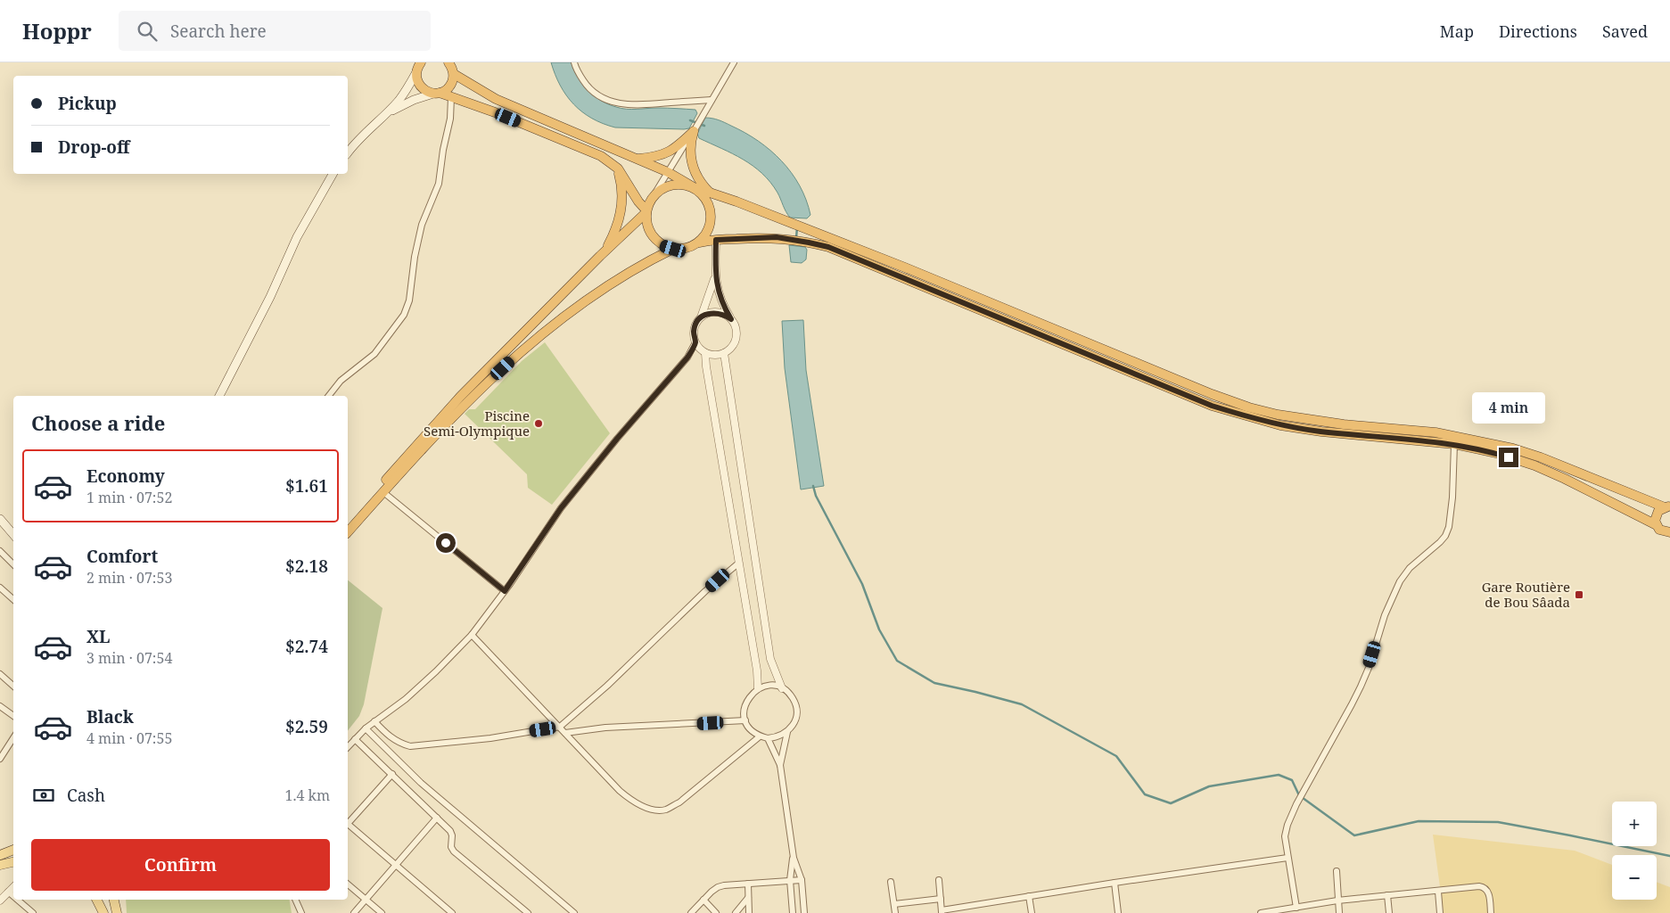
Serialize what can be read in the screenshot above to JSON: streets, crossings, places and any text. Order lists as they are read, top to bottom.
{
  "places": {
    "other": ["Piscine Semi-Olympique"],
    "transit": ["Gare Routière de Bou Sâada"]
  },
  "page": {
    "header": "Hoppr",
    "search": "Search here",
    "nav": ["Map", "Directions", "Saved"],
    "banner": ["Pickup", "Drop-off"],
    "bubble": "4 min",
    "heading": "Choose a ride",
    "list": [
      {
        "name": "Economy",
        "note": "1 min · 07:52",
        "value": "$1.61"
      },
      {
        "name": "Comfort",
        "note": "2 min · 07:53",
        "value": "$2.18"
      },
      {
        "name": "XL",
        "note": "3 min · 07:54",
        "value": "$2.74"
      },
      {
        "name": "Black",
        "note": "4 min · 07:55",
        "value": "$2.59"
      }
    ],
    "pay": ["Cash", "1.4 km"],
    "map_buttons": ["+", "−"],
    "buttons": "Confirm"
  }
}
